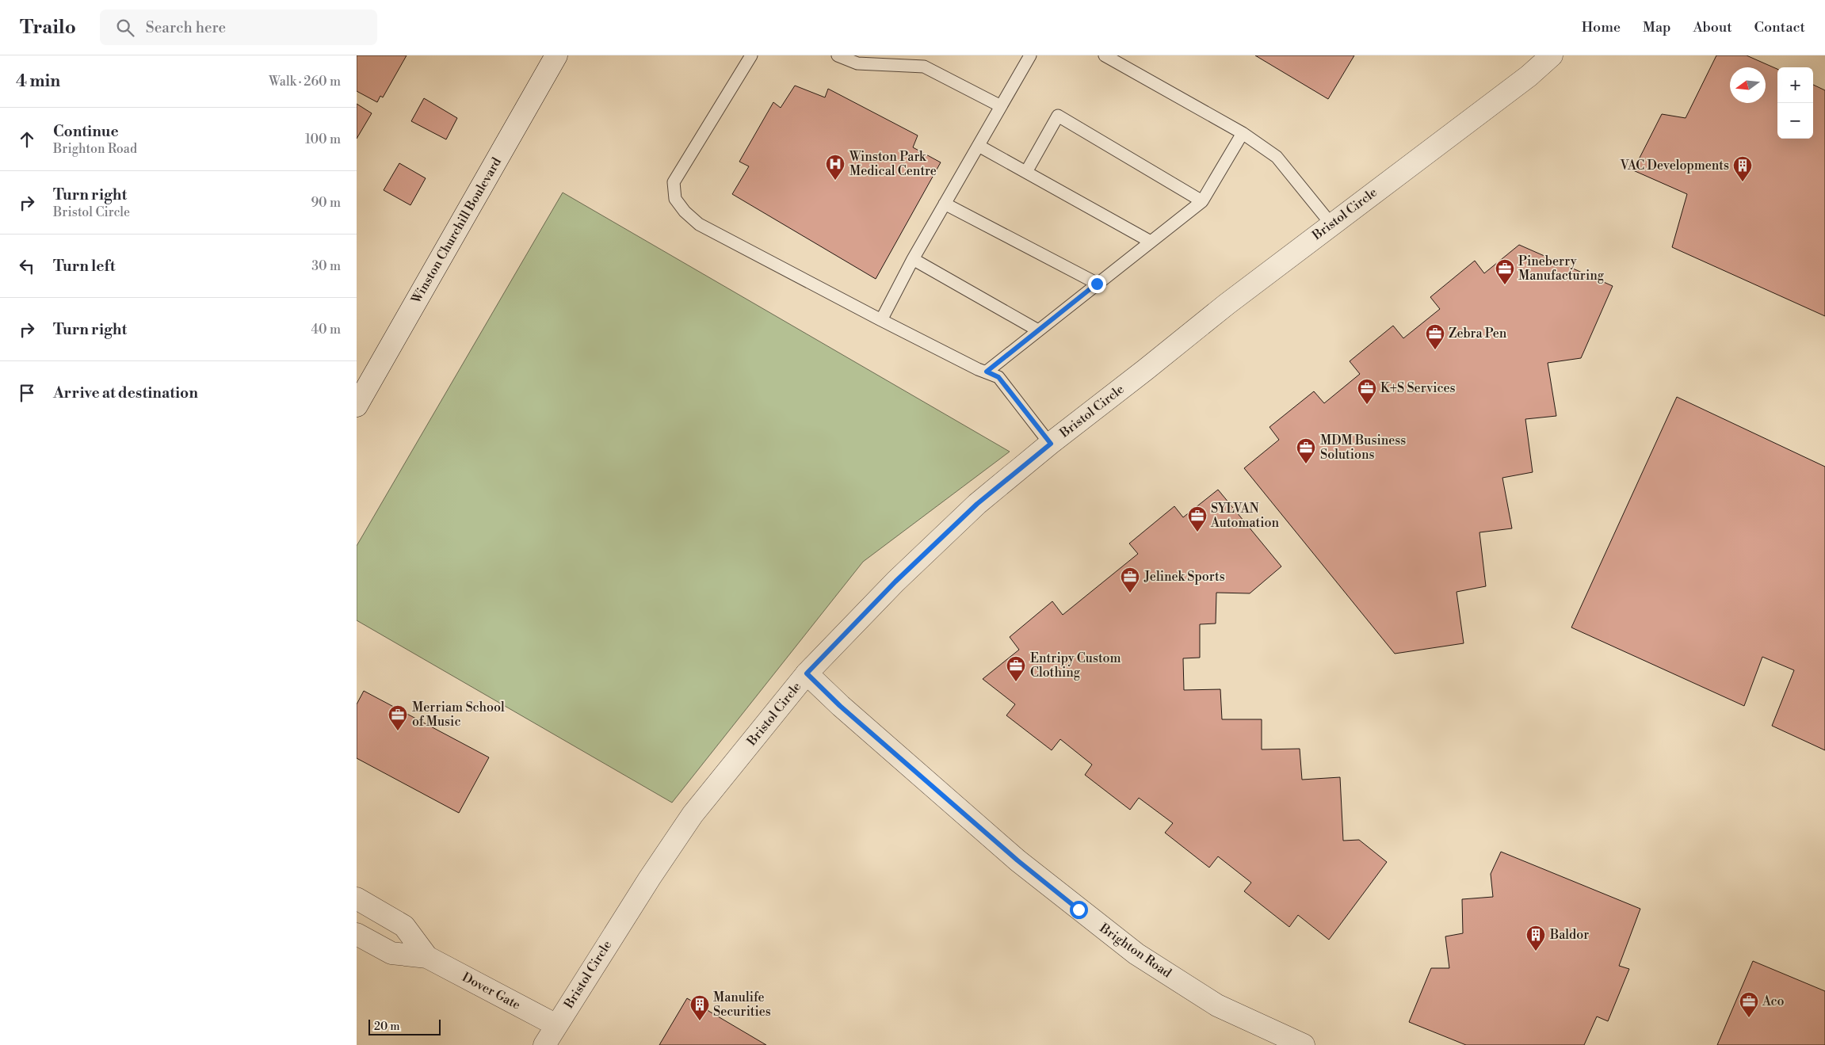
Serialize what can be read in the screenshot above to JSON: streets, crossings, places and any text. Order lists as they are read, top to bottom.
{
  "streets": {
    "street": [
      "Bristol Circle",
      "Winston Churchill Boulevard",
      "Brighton Road",
      "Dover Gate"
    ]
  },
  "crossings": [
    ["Bristol Circle", "Brighton Road"],
    ["Bristol Circle", "Dover Gate"]
  ],
  "places": {
    "hospital": ["Winston Park Medical Centre"],
    "building": ["VAC Developments", "Baldor", "Manulife Securities"],
    "office": [
      "Pineberry Manufacturing",
      "Zebra Pen",
      "K+S Services",
      "MDM Business Solutions",
      "SYLVAN Automation",
      "Jelinek Sports",
      "Entripy Custom Clothing",
      "Merriam School of Music",
      "Aco"
    ]
  },
  "scale_bar": "20 m",
  "north": "left",
  "page": {
    "header": "Trailo",
    "search": "Search here",
    "nav": [
      "Home",
      "Map",
      "About",
      "Contact"
    ],
    "heading": ["4 min", "Walk · 260 m"],
    "map_buttons": ["+", "−"],
    "list": [
      ["Continue", "Brighton Road", "100 m"],
      ["Turn right", "Bristol Circle", "90 m"],
      ["Turn left", "30 m"],
      ["Turn right", "40 m"],
      "Arrive at destination"
    ],
    "scale": "20 m"
  }
}
